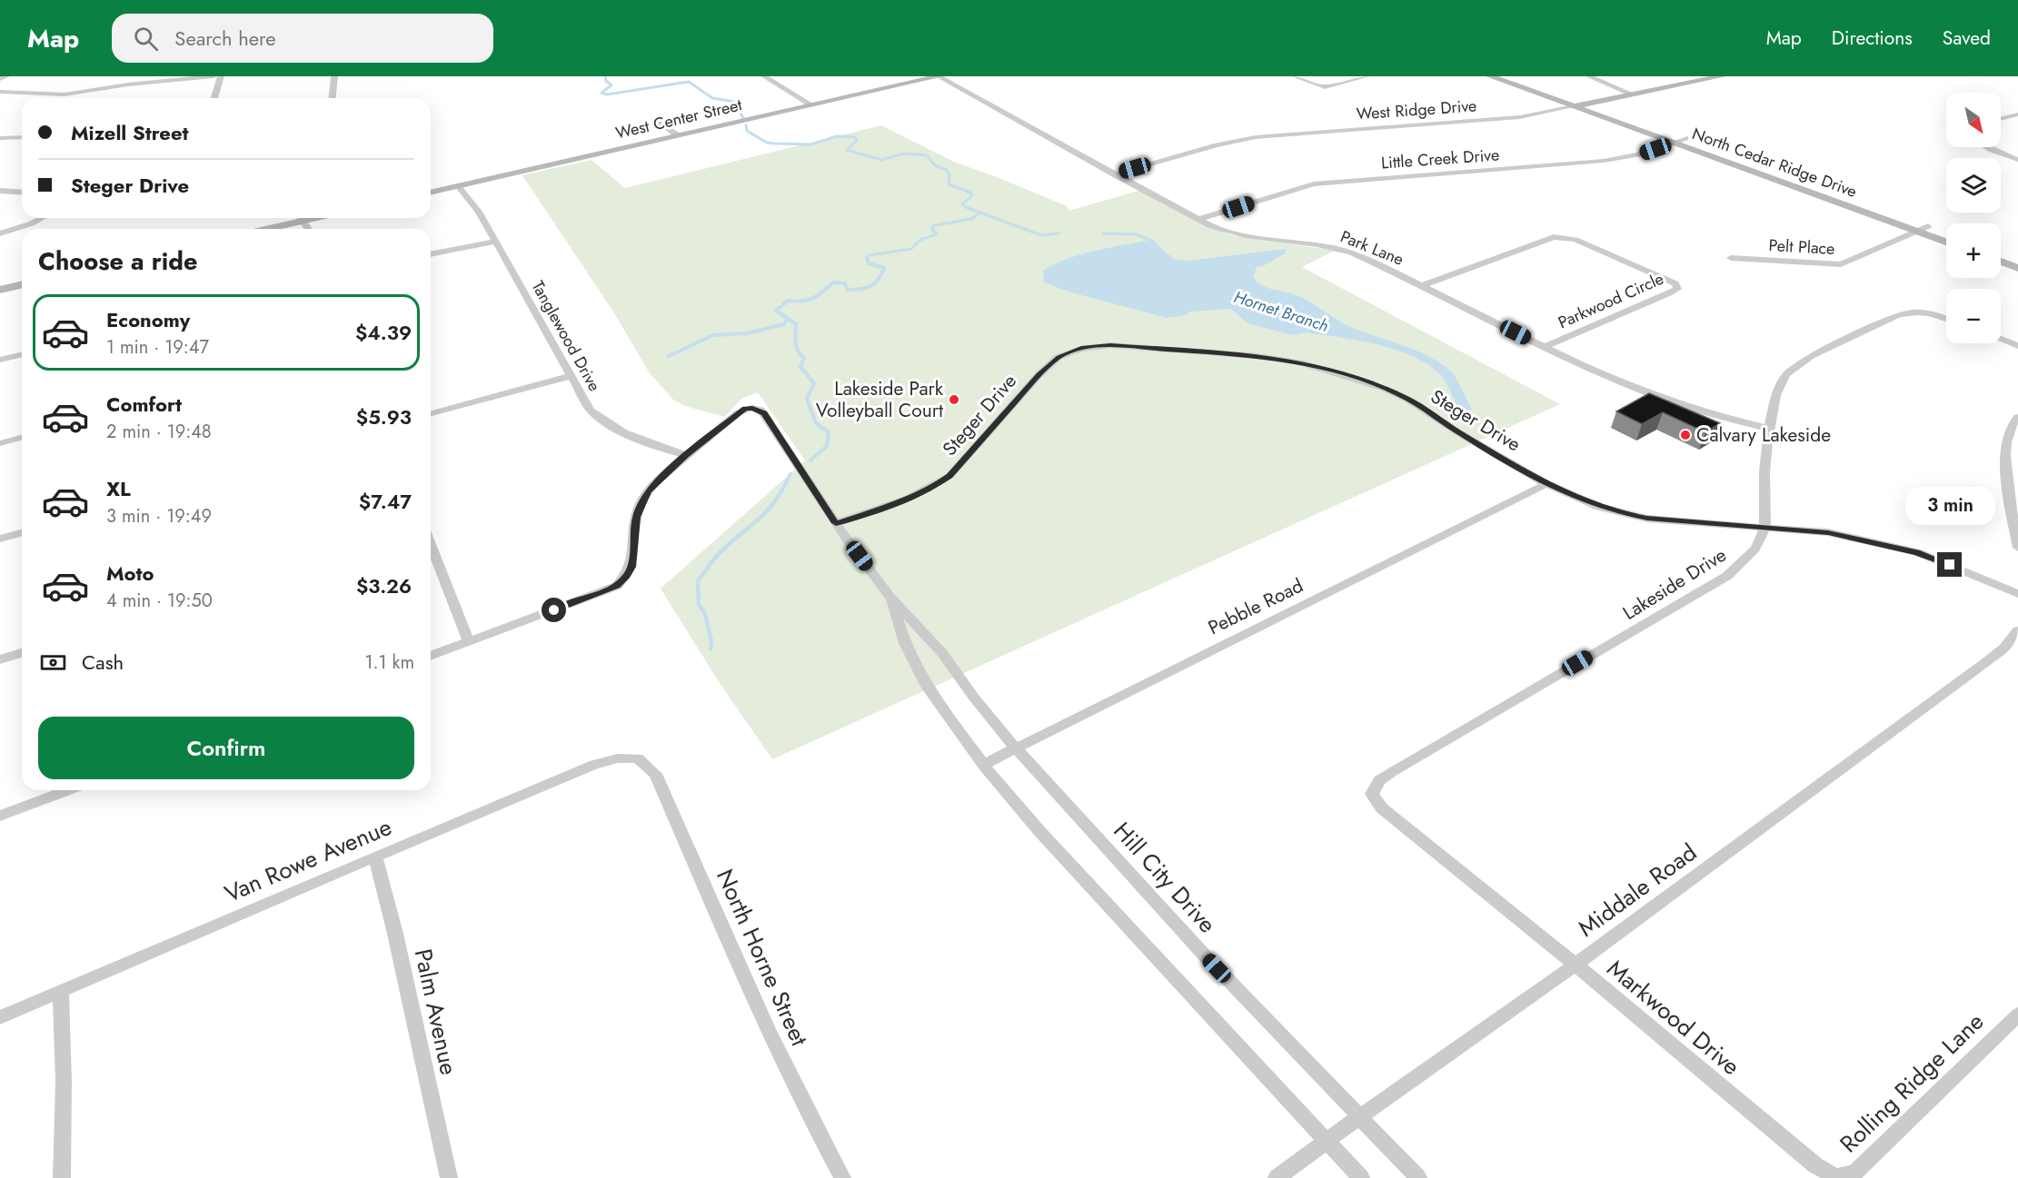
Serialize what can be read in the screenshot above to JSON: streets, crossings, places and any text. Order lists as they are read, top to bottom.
{
  "streets": {
    "main road": ["West Ridge Drive", "West Center Street", "North Cedar Ridge Drive"],
    "street": [
      "Little Creek Drive",
      "Pelt Place",
      "Park Lane",
      "Parkwood Circle",
      "Tanglewood Drive",
      "Steger Drive",
      "Lakeside Drive",
      "Pebble Road",
      "Van Rowe Avenue",
      "Hill City Drive",
      "Middale Road",
      "North Horne Street",
      "Palm Avenue",
      "Markwood Drive",
      "Rolling Ridge Lane"
    ]
  },
  "crossings": [
    ["West Ridge Drive", "North Cedar Ridge Drive"],
    ["West Ridge Drive", "Park Lane"],
    ["West Center Street", "Park Lane"],
    ["West Center Street", "Tanglewood Drive"],
    ["Little Creek Drive", "North Cedar Ridge Drive"],
    ["Little Creek Drive", "Park Lane"],
    ["North Cedar Ridge Drive", "Pelt Place"],
    ["Park Lane", "Parkwood Circle"],
    ["Park Lane", "Lakeside Drive"],
    ["Tanglewood Drive", "Hill City Drive"],
    ["Steger Drive", "Lakeside Drive"],
    ["Steger Drive", "Pebble Road"],
    ["Steger Drive", "Hill City Drive"],
    ["Lakeside Drive", "Markwood Drive"],
    ["Pebble Road", "Hill City Drive"],
    ["Van Rowe Avenue", "North Horne Street"],
    ["Van Rowe Avenue", "Palm Avenue"],
    ["Hill City Drive", "Middale Road"],
    ["Middale Road", "Markwood Drive"],
    ["Markwood Drive", "Rolling Ridge Lane"]
  ],
  "water": ["Hornet Branch"],
  "places": ["Lakeside Park Volleyball Court", "Calvary Lakeside"],
  "north": "bottom right",
  "page": {
    "header": "Map",
    "search": "Search here",
    "nav": ["Map", "Directions", "Saved"],
    "map_buttons": ["+", "−"],
    "banner": ["Mizell Street", "Steger Drive"],
    "heading": "Choose a ride",
    "list": [
      {
        "name": "Economy",
        "note": "1 min · 19:47",
        "value": "$4.39"
      },
      {
        "name": "Comfort",
        "note": "2 min · 19:48",
        "value": "$5.93"
      },
      {
        "name": "XL",
        "note": "3 min · 19:49",
        "value": "$7.47"
      },
      {
        "name": "Moto",
        "note": "4 min · 19:50",
        "value": "$3.26"
      }
    ],
    "bubble": "3 min",
    "pay": ["Cash", "1.1 km"],
    "buttons": "Confirm"
  }
}
